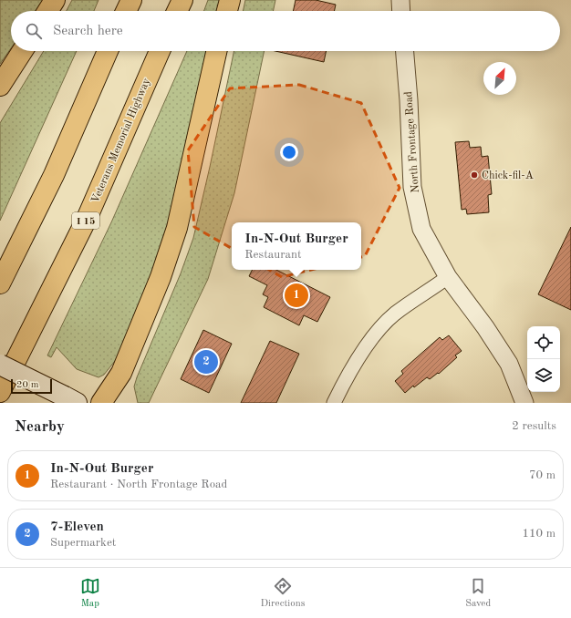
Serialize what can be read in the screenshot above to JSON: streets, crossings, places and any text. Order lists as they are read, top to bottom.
{
  "streets": {
    "highway": ["Veterans Memorial Highway", "I 15"],
    "street": ["North Frontage Road"]
  },
  "places": ["Chick-fil-A"],
  "scale_bar": "20 m",
  "north": "top right",
  "page": {
    "search": "Search here",
    "popup": ["In-N-Out Burger", "Restaurant"],
    "pins": ["1", "2"],
    "scale": "20 m",
    "heading": ["Nearby", "2 results"],
    "list": [
      {
        "mark": "1",
        "name": "In-N-Out Burger",
        "note": "Restaurant · North Frontage Road",
        "value": "70 m"
      },
      {
        "mark": "2",
        "name": "7-Eleven",
        "note": "Supermarket",
        "value": "110 m"
      }
    ],
    "nav": ["Map", "Directions", "Saved"]
  }
}
